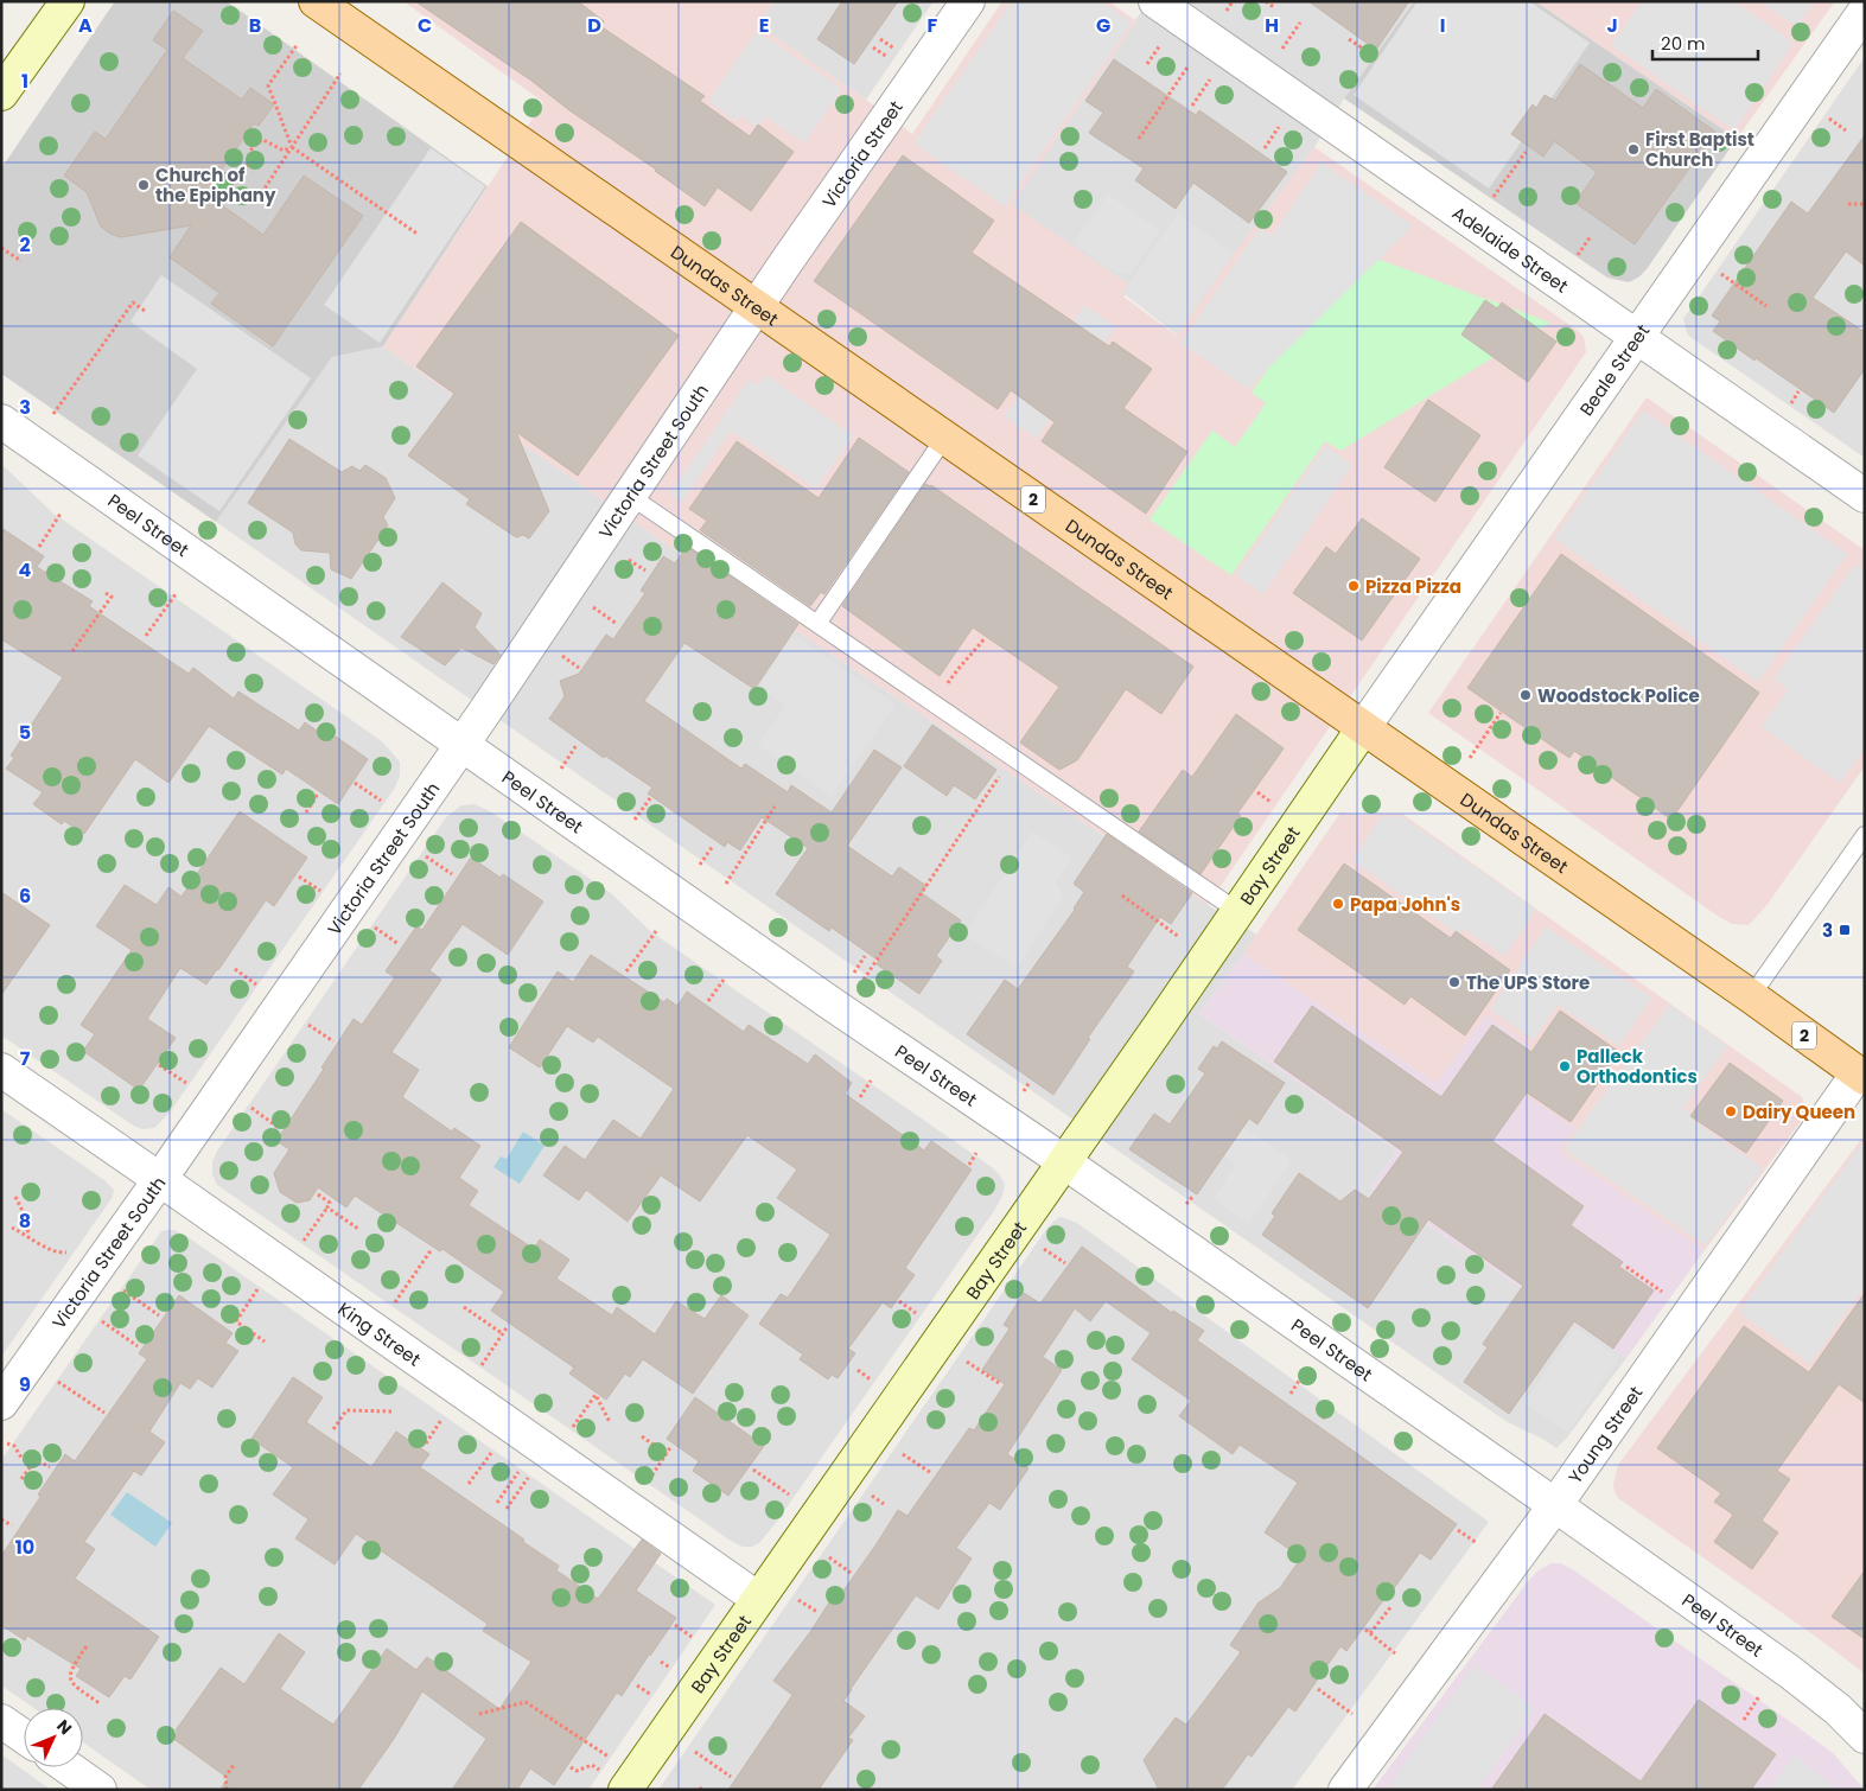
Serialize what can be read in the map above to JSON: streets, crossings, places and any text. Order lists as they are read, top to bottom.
{
  "streets": {
    "main road": ["Dundas Street", "2"],
    "street": [
      "Victoria Street",
      "Adelaide Street",
      "Beale Street",
      "Victoria Street South",
      "Peel Street",
      "Bay Street",
      "King Street",
      "Young Street"
    ]
  },
  "crossings": [
    ["Victoria Street", "Dundas Street"],
    ["Victoria Street", "Victoria Street South"],
    ["Adelaide Street", "Beale Street"],
    ["Dundas Street", "Beale Street"],
    ["Dundas Street", "Victoria Street South"],
    ["Dundas Street", "Bay Street"],
    ["Dundas Street", "Young Street"],
    ["Beale Street", "Bay Street"],
    ["Victoria Street South", "Peel Street"],
    ["Victoria Street South", "King Street"],
    ["Peel Street", "Bay Street"],
    ["Peel Street", "Young Street"],
    ["Bay Street", "King Street"]
  ],
  "places": {
    "other": [
      "First Baptist Church",
      "Church of the Epiphany",
      "Pizza Pizza",
      "Woodstock Police",
      "Papa John's",
      "The UPS Store",
      "Palleck Orthodontics",
      "Dairy Queen"
    ],
    "transit": ["3"]
  },
  "scale_bar": "20 m",
  "north": "top right",
  "grid": {
    "columns": [
      "A",
      "B",
      "C",
      "D",
      "E",
      "F",
      "G",
      "H",
      "I",
      "J"
    ],
    "rows": [
      "1",
      "2",
      "3",
      "4",
      "5",
      "6",
      "7",
      "8",
      "9",
      "10"
    ]
  }
}
